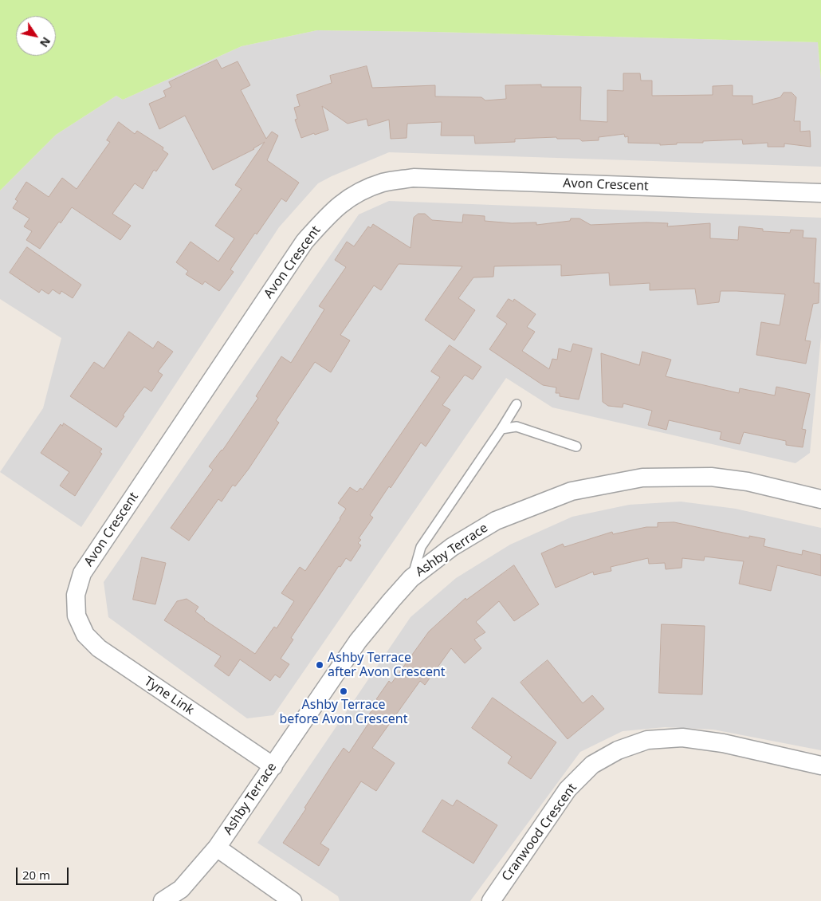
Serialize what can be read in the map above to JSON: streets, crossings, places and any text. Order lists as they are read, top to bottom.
{
  "streets": {
    "street": [
      "Avon Crescent",
      "Ashby Terrace",
      "Tyne Link",
      "Cranwood Crescent"
    ]
  },
  "crossings": [
    ["Avon Crescent", "Tyne Link"],
    ["Ashby Terrace", "Tyne Link"]
  ],
  "places": ["Ashby Terrace after Avon Crescent", "Ashby Terrace before Avon Crescent"],
  "scale_bar": "20 m",
  "north": "bottom right"
}
